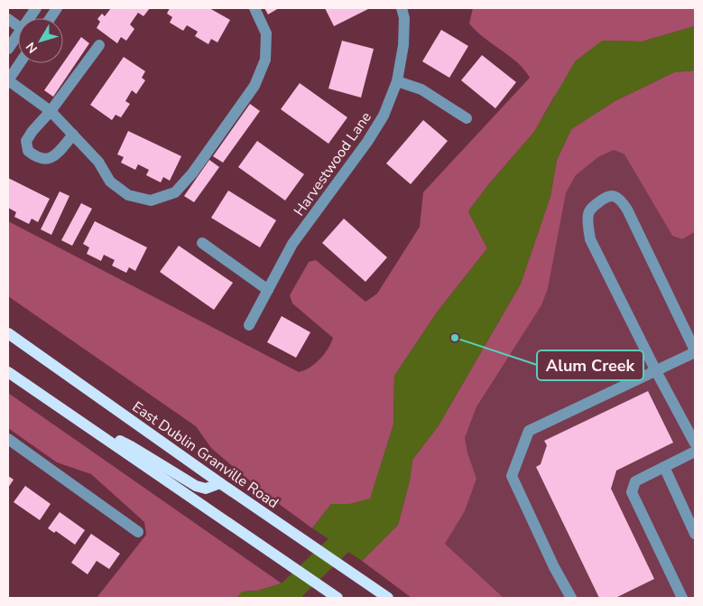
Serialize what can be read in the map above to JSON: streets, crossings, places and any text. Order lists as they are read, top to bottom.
{
  "streets": {
    "main road": ["East Dublin Granville Road"],
    "street": ["Harvestwood Lane"]
  },
  "places": ["Alum Creek"],
  "north": "bottom left"
}
